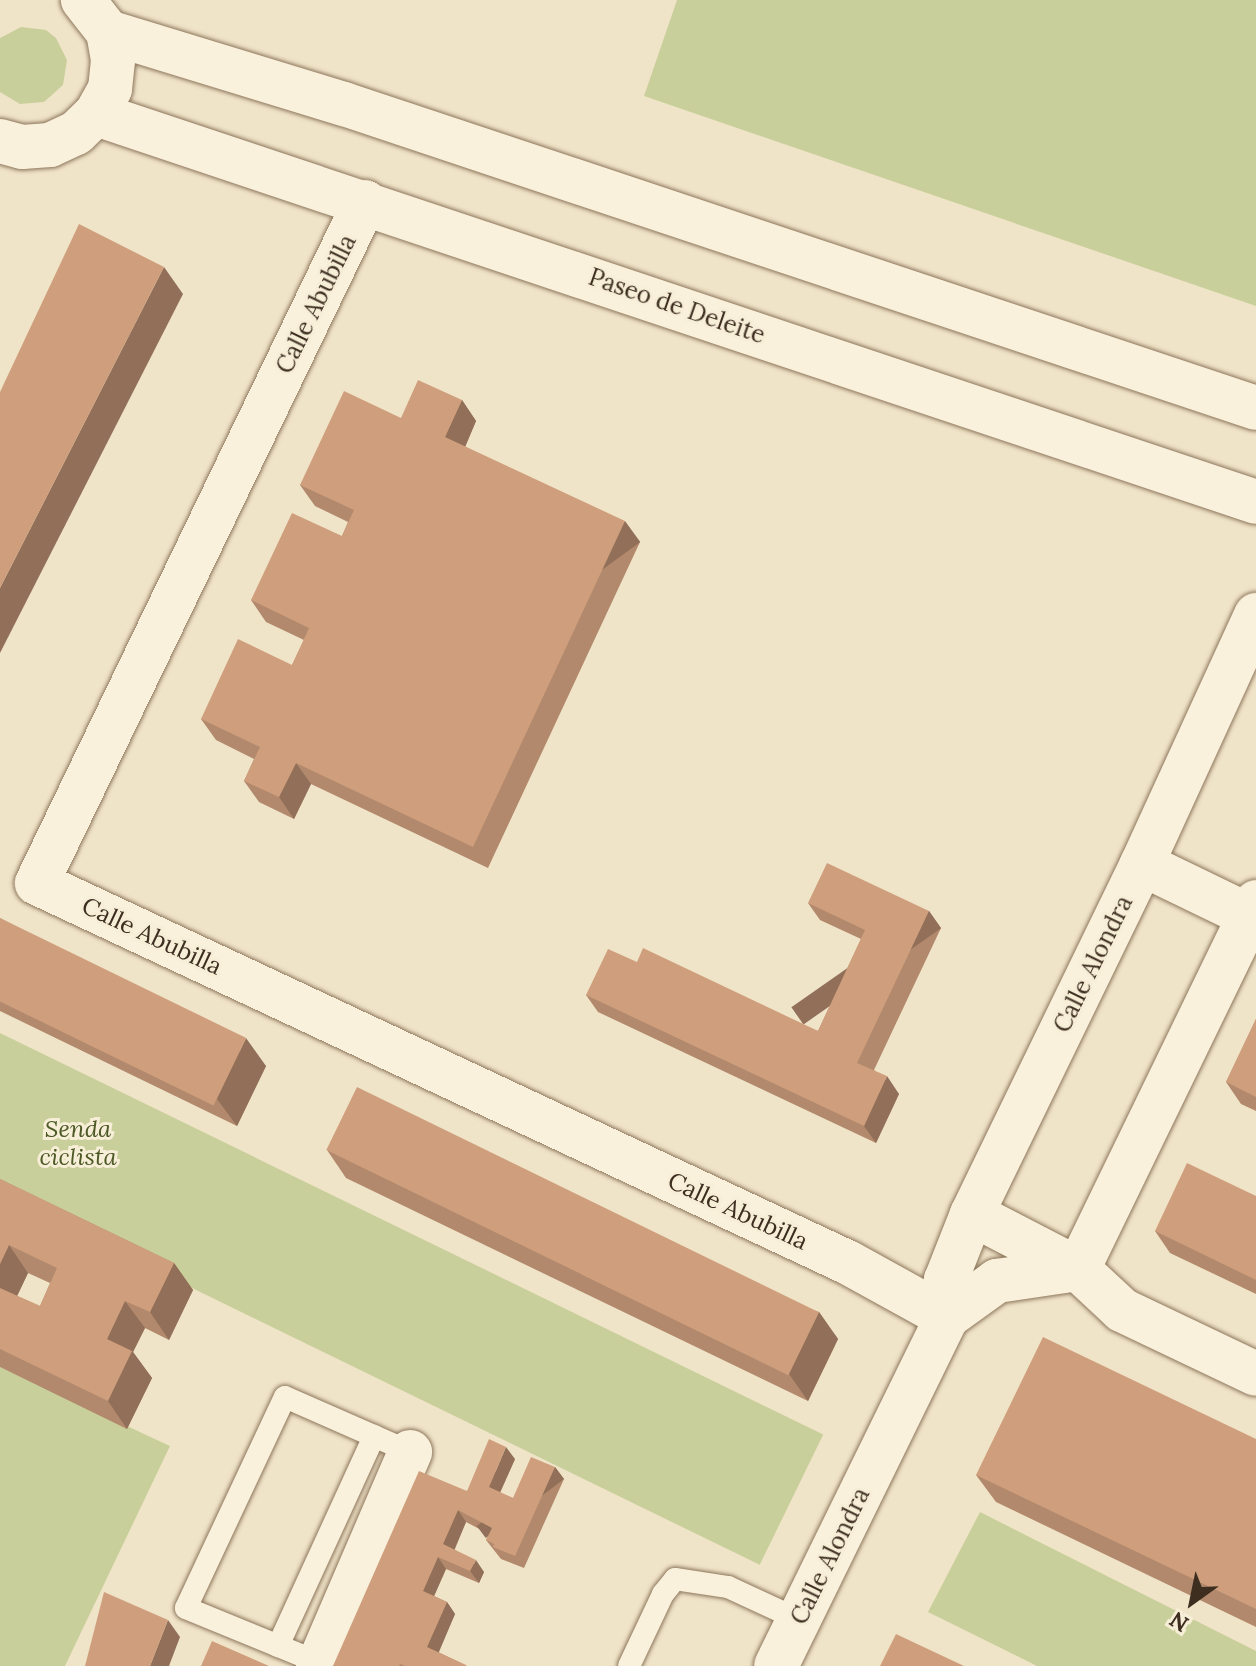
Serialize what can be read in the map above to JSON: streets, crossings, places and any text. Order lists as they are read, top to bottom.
{
  "streets": {
    "street": ["Calle Abubilla", "Paseo de Deleite", "Calle Alondra"]
  },
  "crossings": [
    ["Calle Abubilla", "Paseo de Deleite"],
    ["Calle Abubilla", "Calle Alondra"]
  ],
  "parks": ["Senda ciclista"],
  "north": "bottom left"
}
